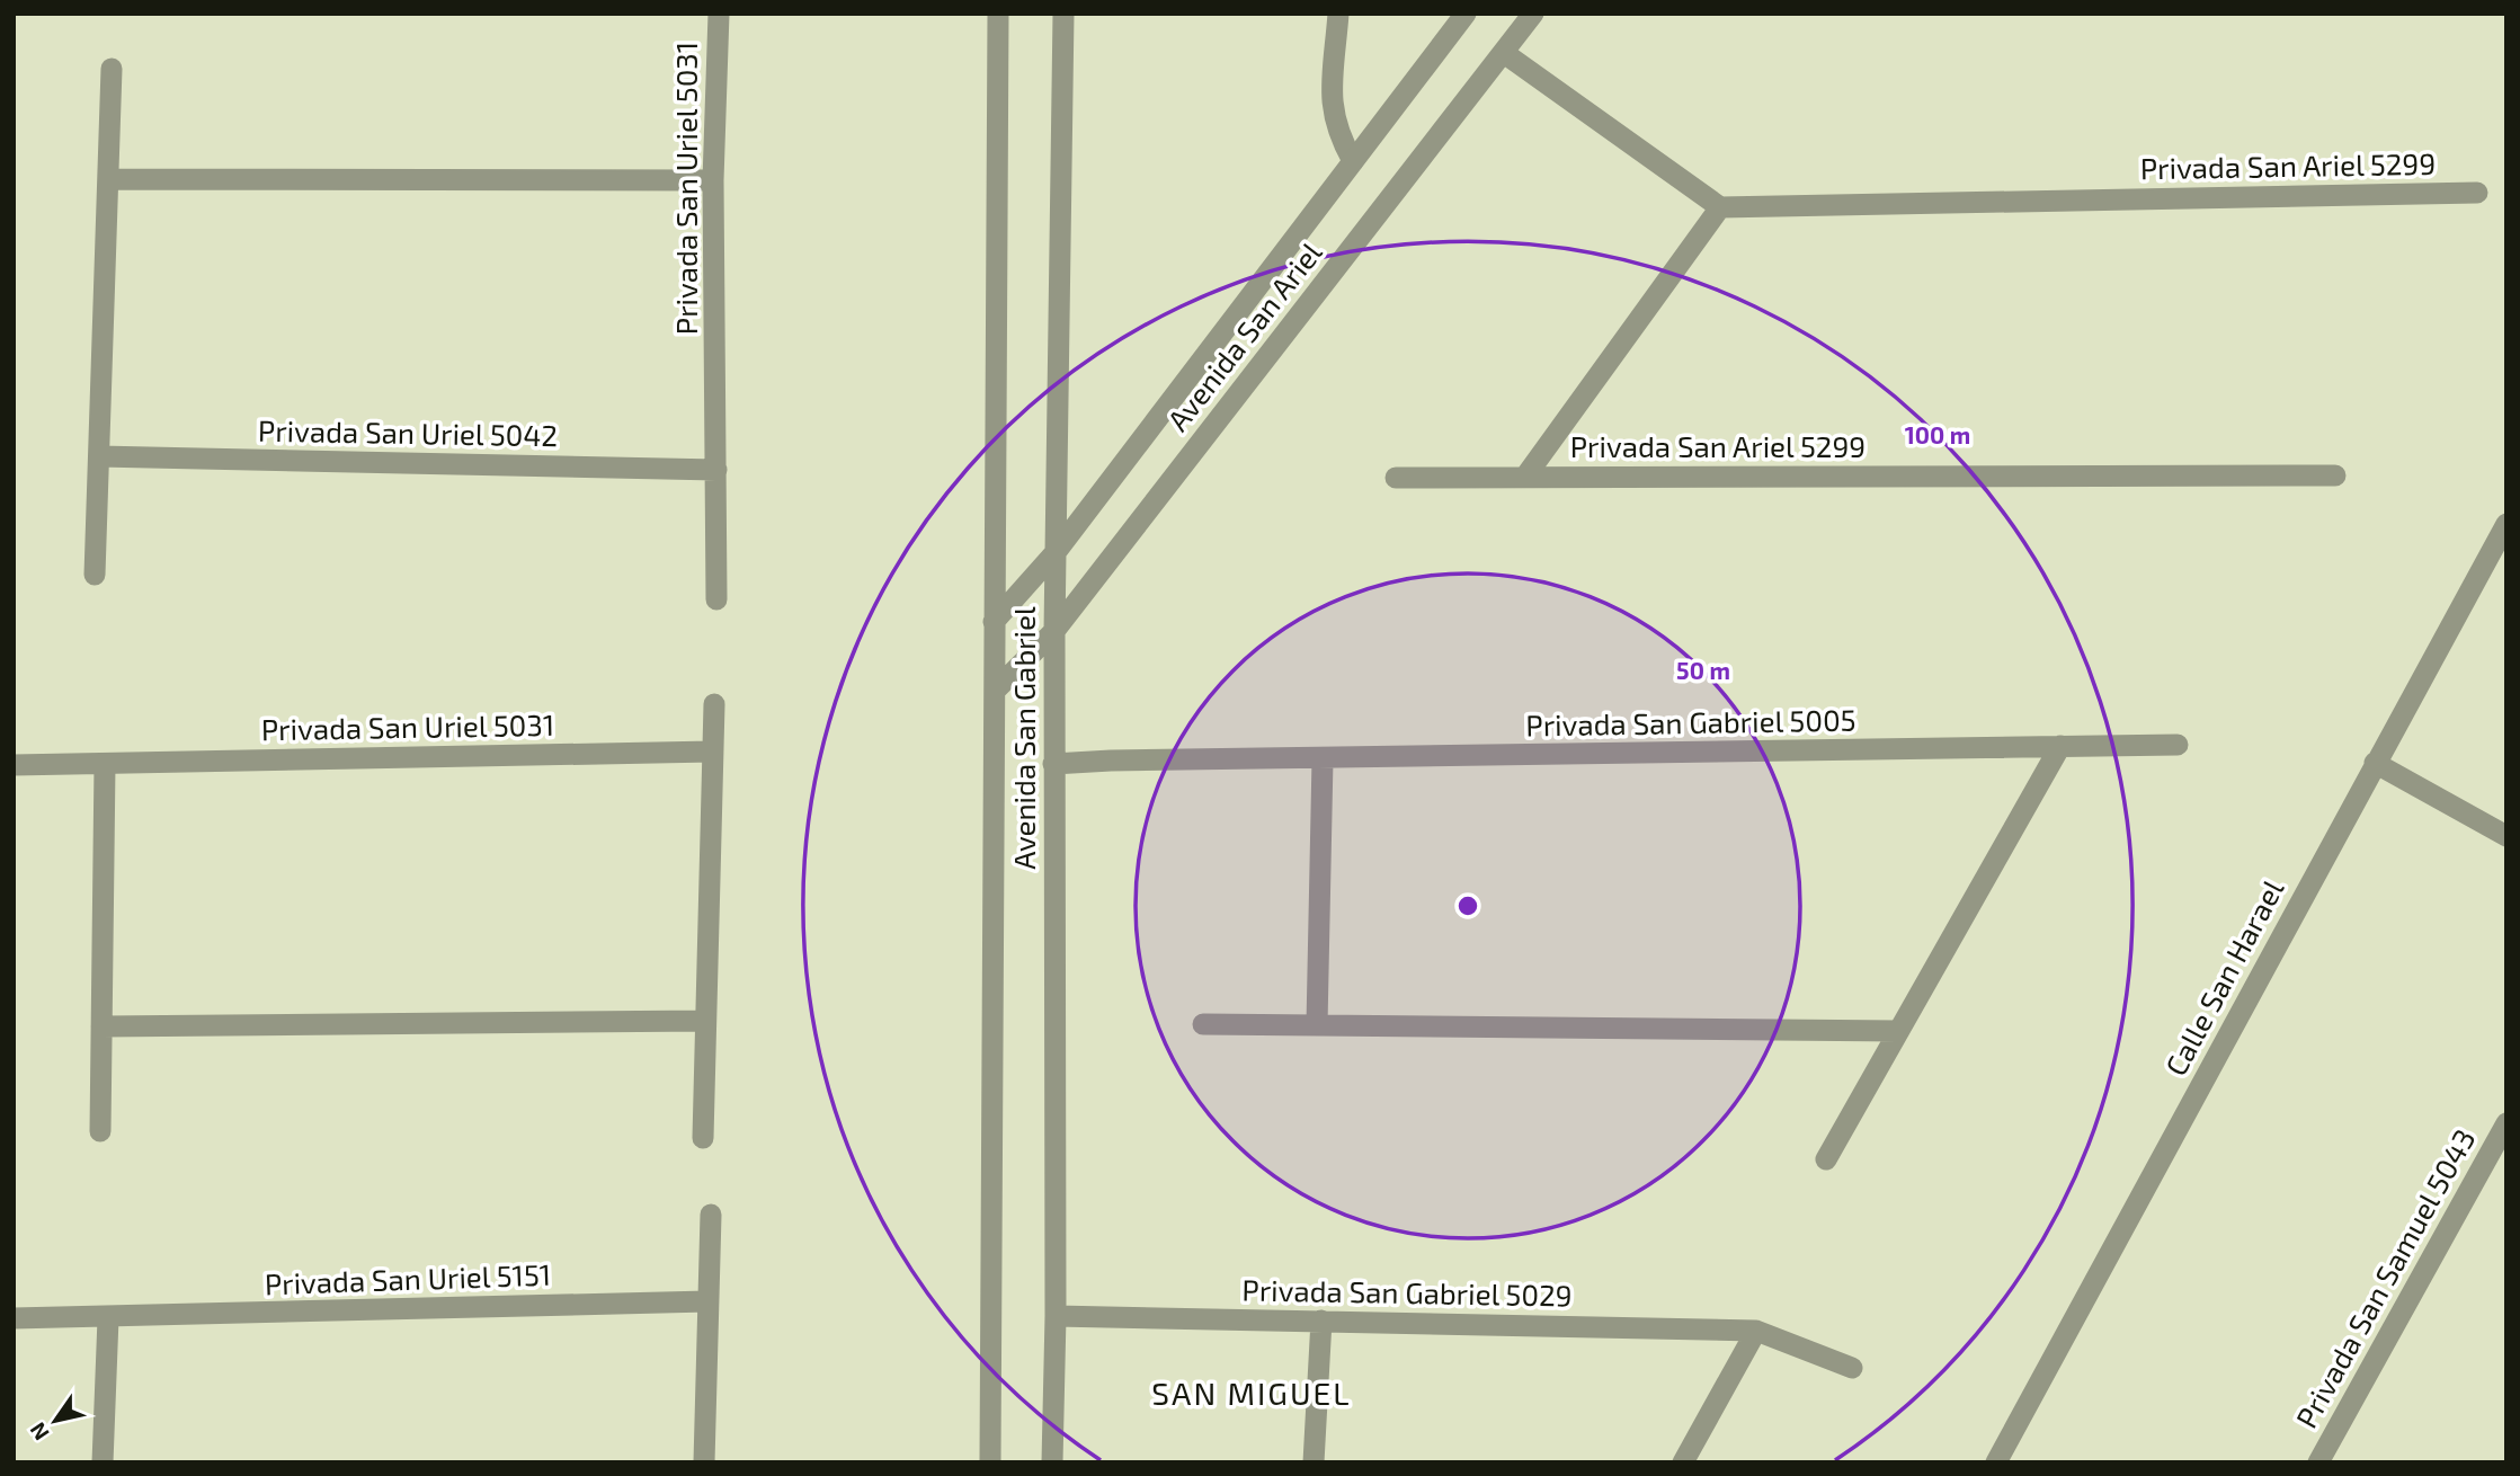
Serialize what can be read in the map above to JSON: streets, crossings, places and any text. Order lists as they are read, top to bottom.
{
  "streets": {
    "street": [
      "Privada San Ariel 5299",
      "Privada San Uriel 5031",
      "Avenida San Ariel",
      "Privada San Uriel 5042",
      "Privada San Gabriel 5005",
      "Avenida San Gabriel",
      "Calle San Harael",
      "Privada San Samuel 5043",
      "Privada San Uriel 5151",
      "Privada San Gabriel 5029"
    ]
  },
  "crossings": [
    ["Privada San Uriel 5031", "Privada San Uriel 5042"],
    ["Avenida San Ariel", "Avenida San Gabriel"],
    ["Privada San Gabriel 5005", "Avenida San Gabriel"],
    ["Avenida San Gabriel", "Privada San Gabriel 5029"]
  ],
  "districts": ["SAN MIGUEL"],
  "north": "bottom left",
  "rings": ["100 m", "50 m"]
}
